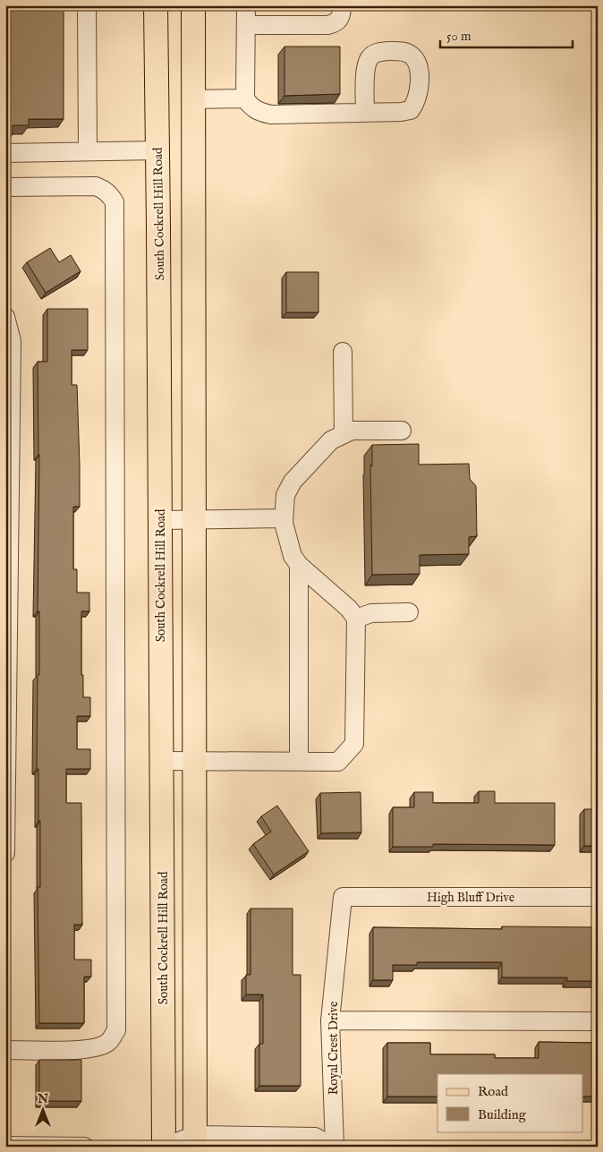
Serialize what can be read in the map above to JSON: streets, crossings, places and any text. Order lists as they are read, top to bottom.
{
  "streets": {
    "main road": ["South Cockrell Hill Road"],
    "street": ["High Bluff Drive", "Royal Crest Drive"]
  },
  "crossings": [
    ["High Bluff Drive", "Royal Crest Drive"]
  ],
  "legend": ["Road", "Building"],
  "scale_bar": "50 m",
  "north": "top"
}
